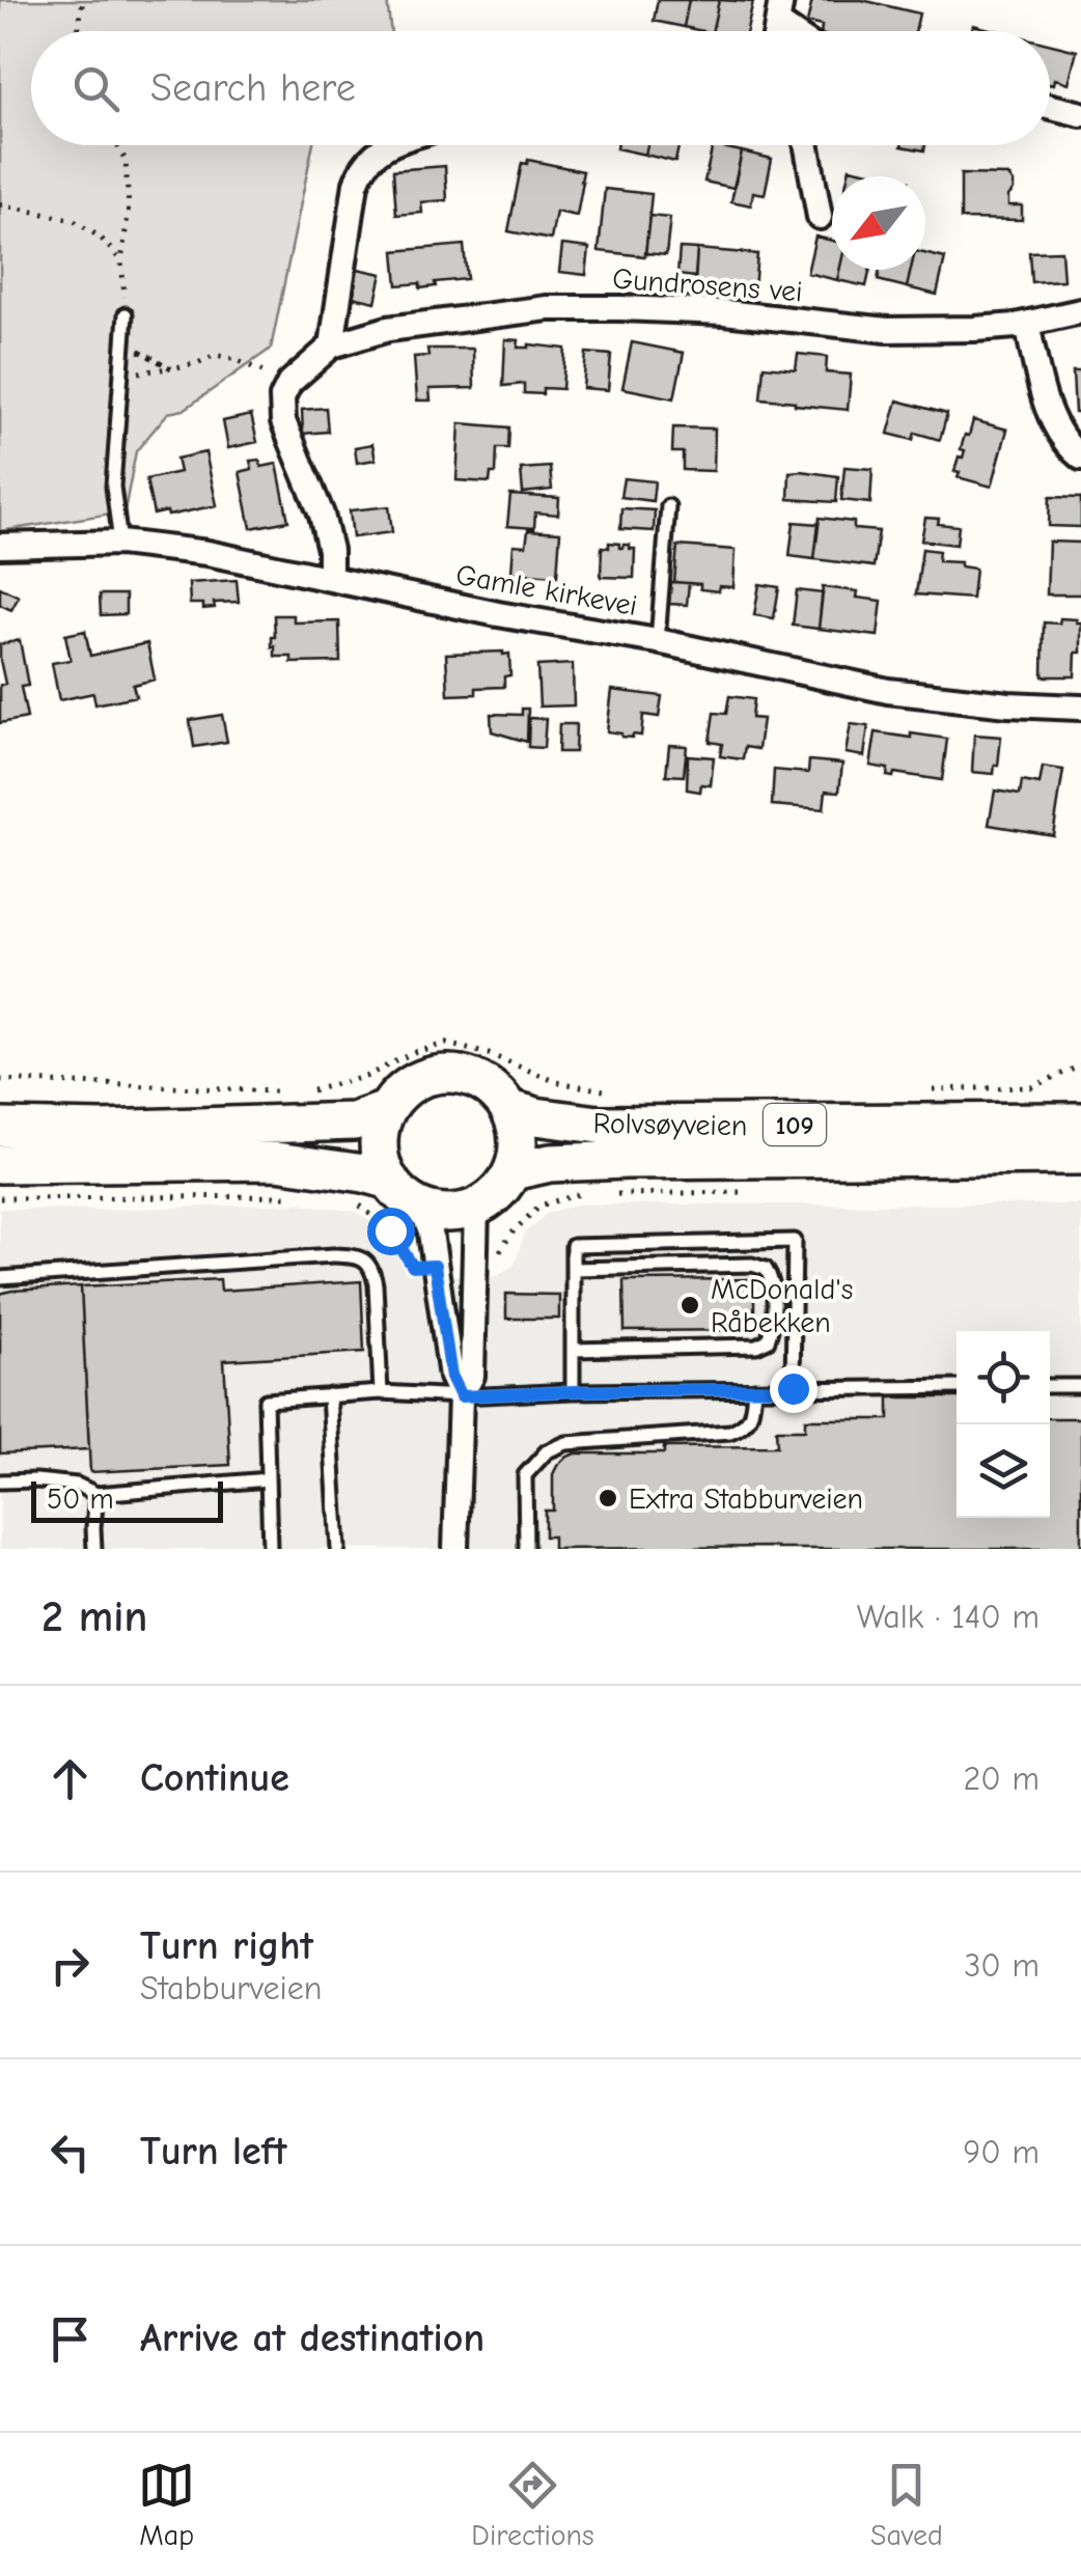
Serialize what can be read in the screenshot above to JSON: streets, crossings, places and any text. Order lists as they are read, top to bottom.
{
  "streets": {
    "main road": ["Rolvsøyveien", "109"],
    "street": ["Gundrosens vei", "Gamle kirkevei"]
  },
  "crossings": [
    ["Rolvsøyveien", "109"]
  ],
  "places": ["McDonald's Råbekken", "Extra Stabburveien"],
  "scale_bar": "50 m",
  "north": "bottom left",
  "page": {
    "search": "Search here",
    "scale": "50 m",
    "heading": ["2 min", "Walk · 140 m"],
    "list": [
      ["Continue", "20 m"],
      ["Turn right", "Stabburveien", "30 m"],
      ["Turn left", "90 m"],
      "Arrive at destination"
    ],
    "nav": ["Map", "Directions", "Saved"]
  }
}
